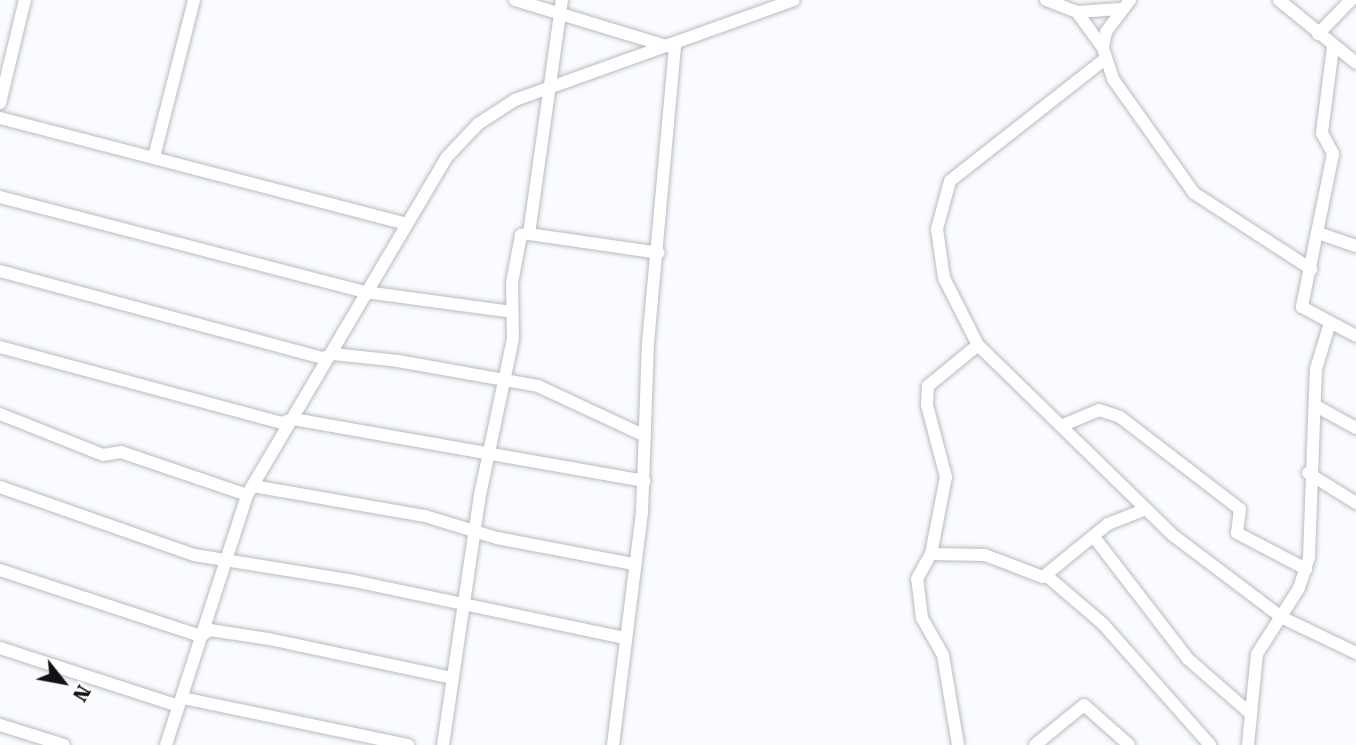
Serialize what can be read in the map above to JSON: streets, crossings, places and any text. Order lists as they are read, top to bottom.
{
  "north": "bottom right"
}
